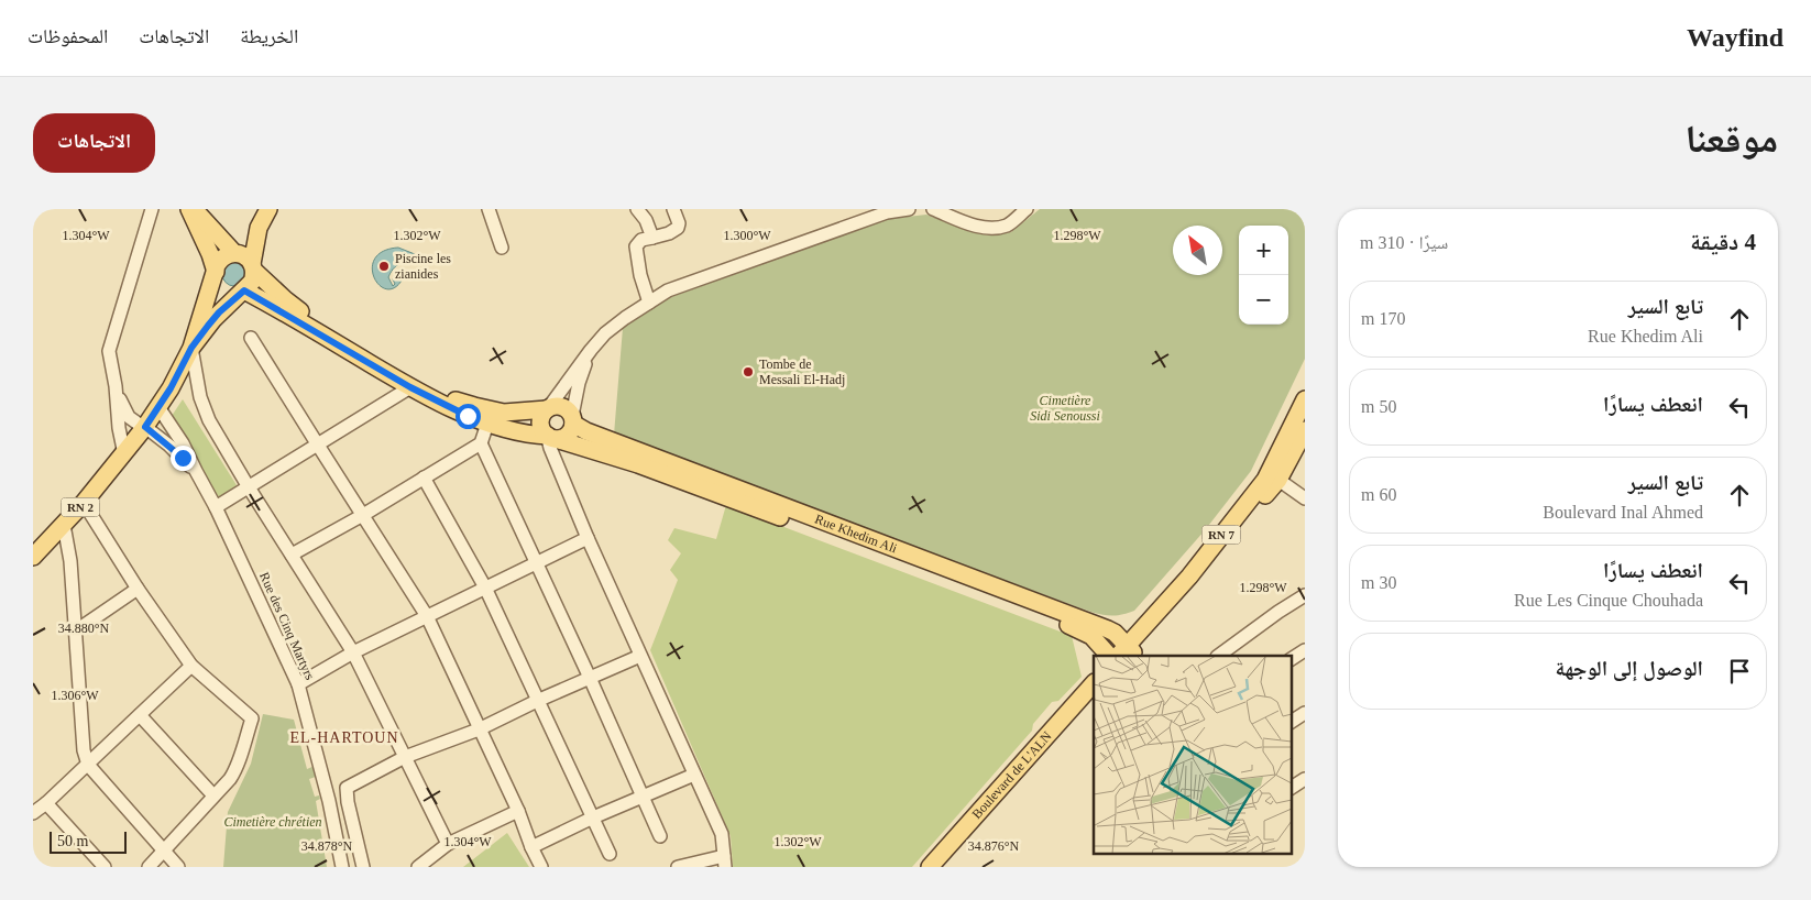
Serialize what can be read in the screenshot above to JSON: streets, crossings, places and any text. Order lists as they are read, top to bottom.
{
  "streets": {
    "main road": [
      "RN 2",
      "Rue Khedim Ali",
      "RN 7",
      "Boulevard de L'ALN"
    ],
    "street": ["Rue des Cinq Martyrs"]
  },
  "crossings": [
    ["RN 2", "Rue Khedim Ali"],
    ["Rue Khedim Ali", "RN 7"]
  ],
  "districts": ["EL-HARTOUN"],
  "parks": ["Cimetière Sidi Senoussi", "Cimetière chrétien"],
  "places": ["Piscine les zianides", "Tombe de Messali El-Hadj"],
  "scale_bar": "50 m",
  "north": "top left",
  "page": {
    "header": "Wayfind",
    "nav": ["الخريطة", "الاتجاهات", "المحفوظات"],
    "title": "موقعنا",
    "buttons": "الاتجاهات",
    "heading": ["4 دقيقة", "سيرًا · 310 m"],
    "map_buttons": ["+", "−"],
    "list": [
      ["تابع السير", "Rue Khedim Ali", "170 m"],
      ["انعطف يسارًا", "50 m"],
      ["تابع السير", "Boulevard Inal Ahmed", "60 m"],
      ["انعطف يسارًا", "Rue Les Cinque Chouhada", "30 m"],
      "الوصول إلى الوجهة"
    ],
    "scale": "50 m"
  },
  "coordinates": [
    "1.304°W",
    "1.302°W",
    "1.300°W",
    "1.298°W",
    "34.880°N",
    "1.306°W",
    "34.878°N",
    "34.876°N"
  ]
}
